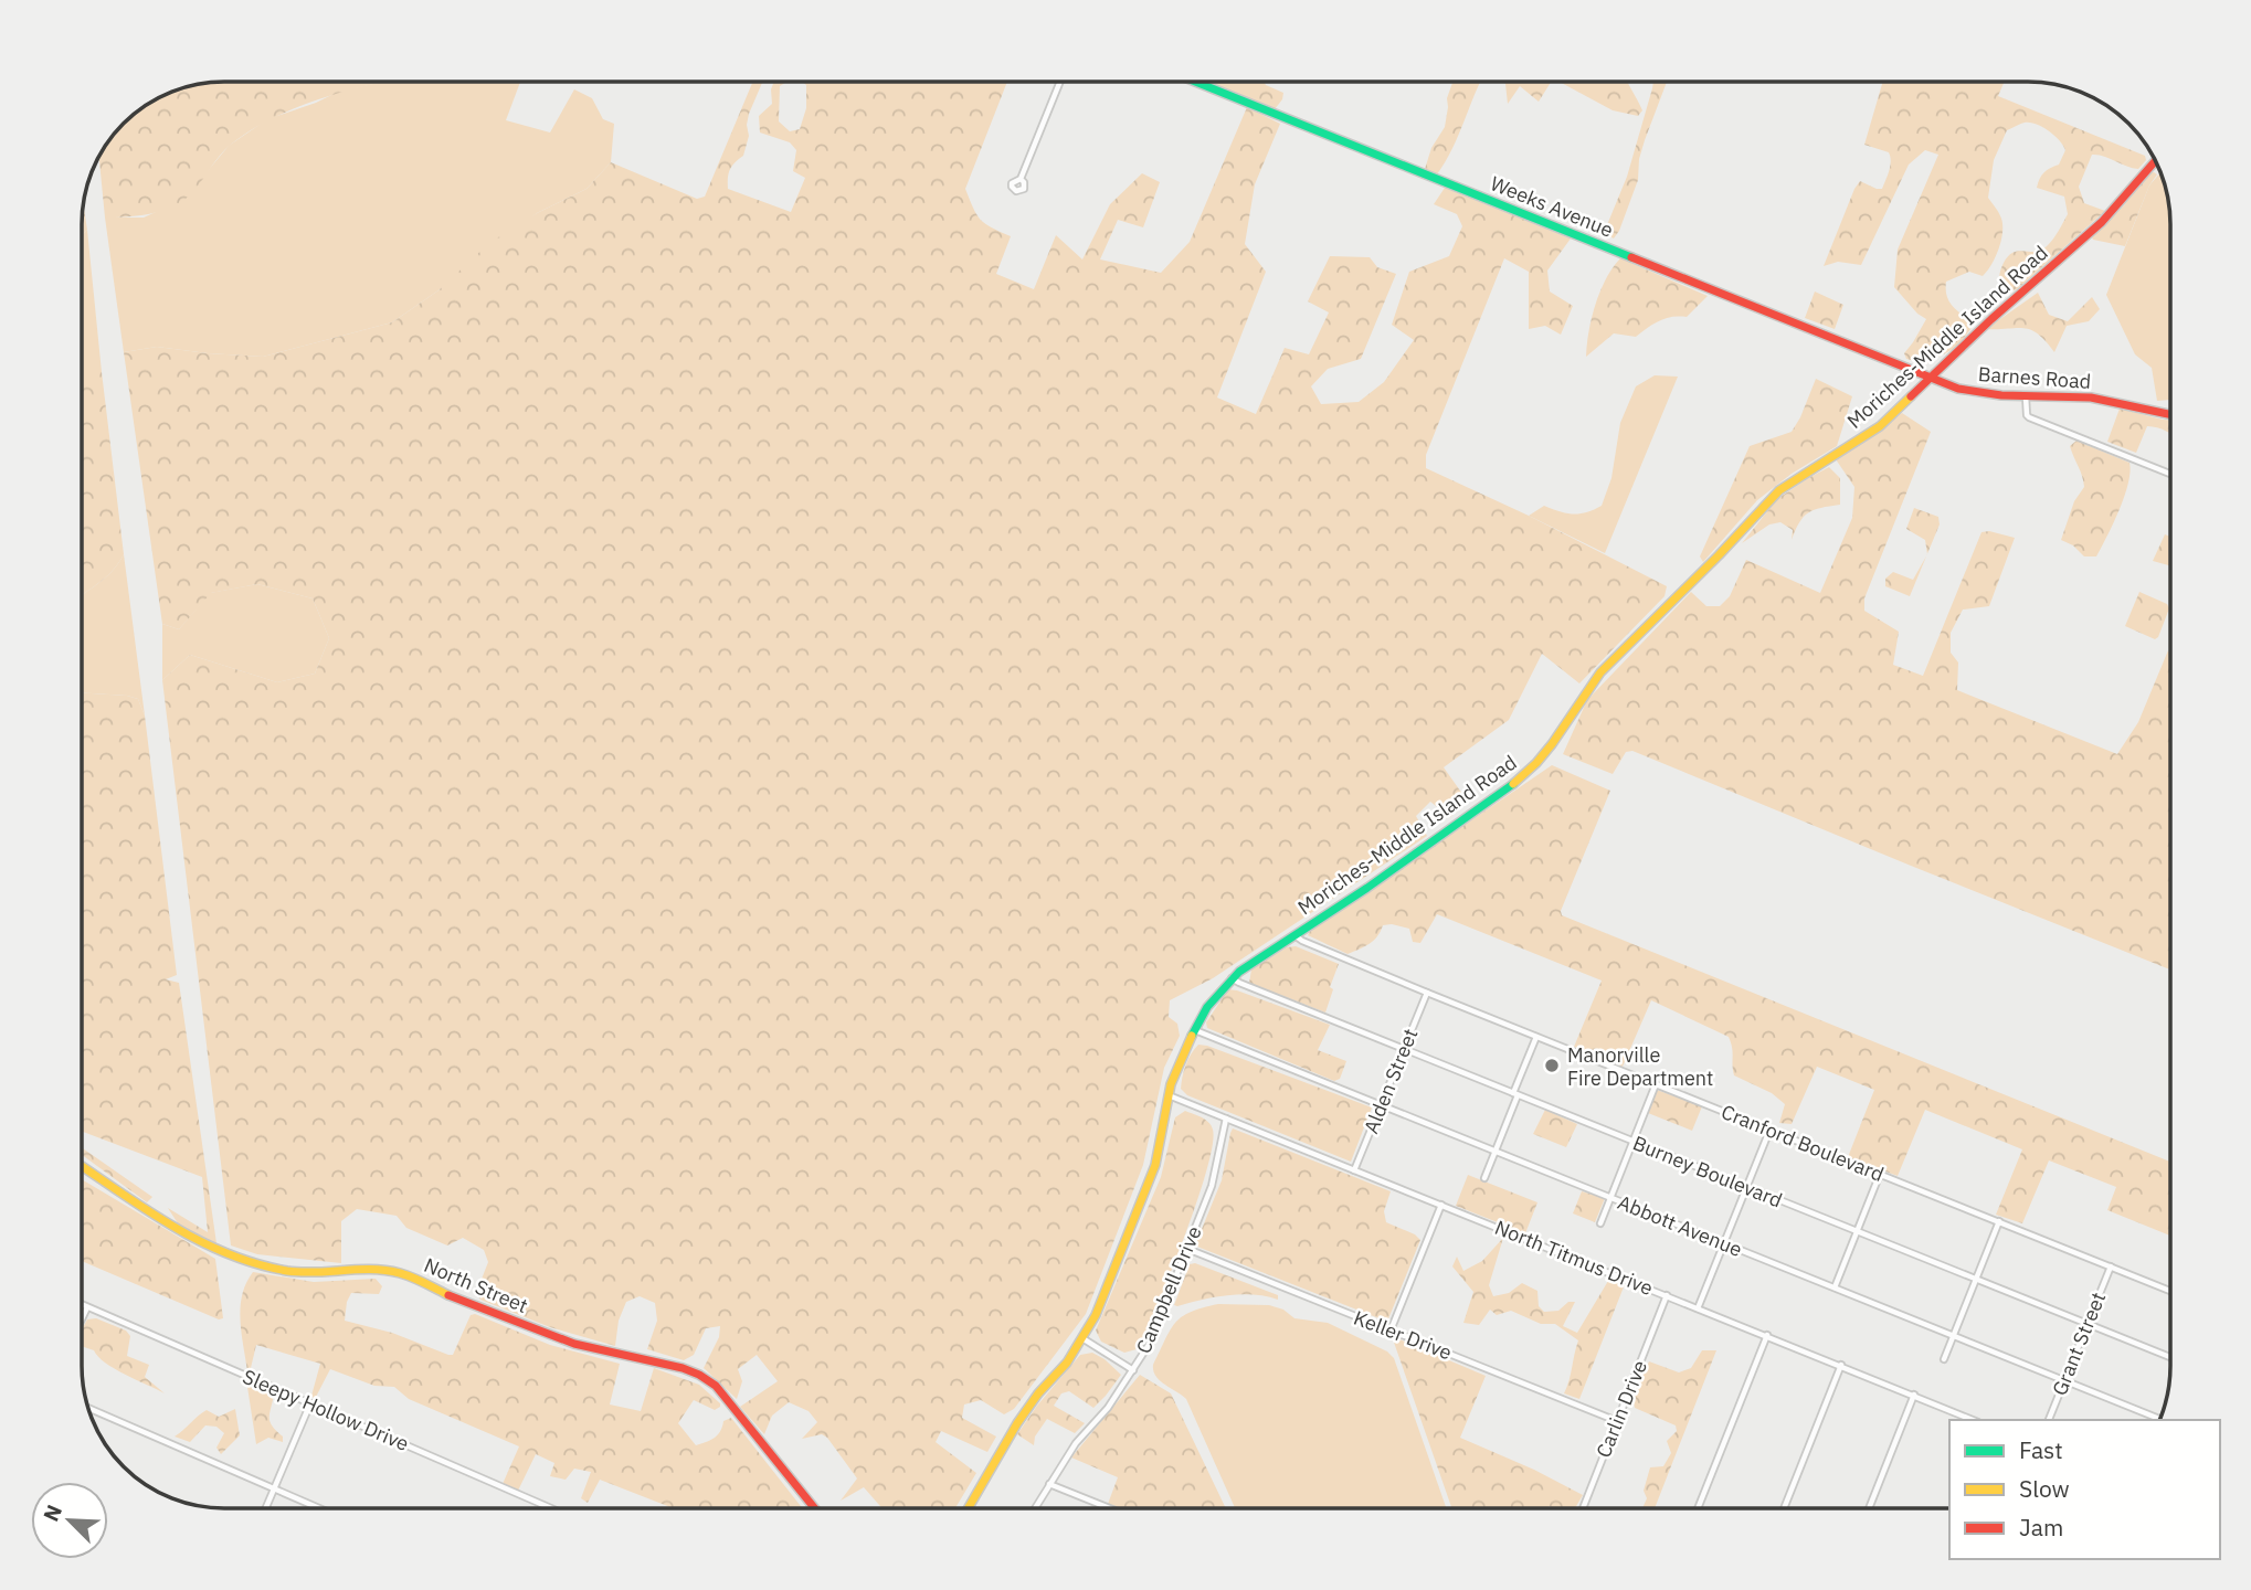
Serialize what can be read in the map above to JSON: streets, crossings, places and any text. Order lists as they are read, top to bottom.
{
  "streets": {
    "street": [
      "Weeks Avenue",
      "Moriches-Middle Island Road",
      "Barnes Road",
      "Alden Street",
      "Cranford Boulevard",
      "Burney Boulevard",
      "Abbott Avenue",
      "North Titmus Drive",
      "North Street",
      "Campbell Drive",
      "Keller Drive",
      "Grant Street",
      "Carlin Drive",
      "Sleepy Hollow Drive"
    ]
  },
  "crossings": [
    ["Weeks Avenue", "Moriches-Middle Island Road"],
    ["Weeks Avenue", "Barnes Road"],
    ["Moriches-Middle Island Road", "Barnes Road"],
    ["Moriches-Middle Island Road", "Cranford Boulevard"],
    ["Moriches-Middle Island Road", "Burney Boulevard"],
    ["Moriches-Middle Island Road", "Abbott Avenue"],
    ["Moriches-Middle Island Road", "North Titmus Drive"],
    ["Alden Street", "Cranford Boulevard"],
    ["Alden Street", "Burney Boulevard"],
    ["Alden Street", "Abbott Avenue"],
    ["Alden Street", "North Titmus Drive"],
    ["Cranford Boulevard", "Grant Street"],
    ["Burney Boulevard", "Grant Street"],
    ["Abbott Avenue", "Grant Street"],
    ["North Titmus Drive", "Campbell Drive"],
    ["North Titmus Drive", "Carlin Drive"],
    ["Campbell Drive", "Keller Drive"],
    ["Keller Drive", "Carlin Drive"]
  ],
  "places": ["Manorville Fire Department"],
  "legend": ["Fast", "Slow", "Jam"],
  "north": "top left"
}
